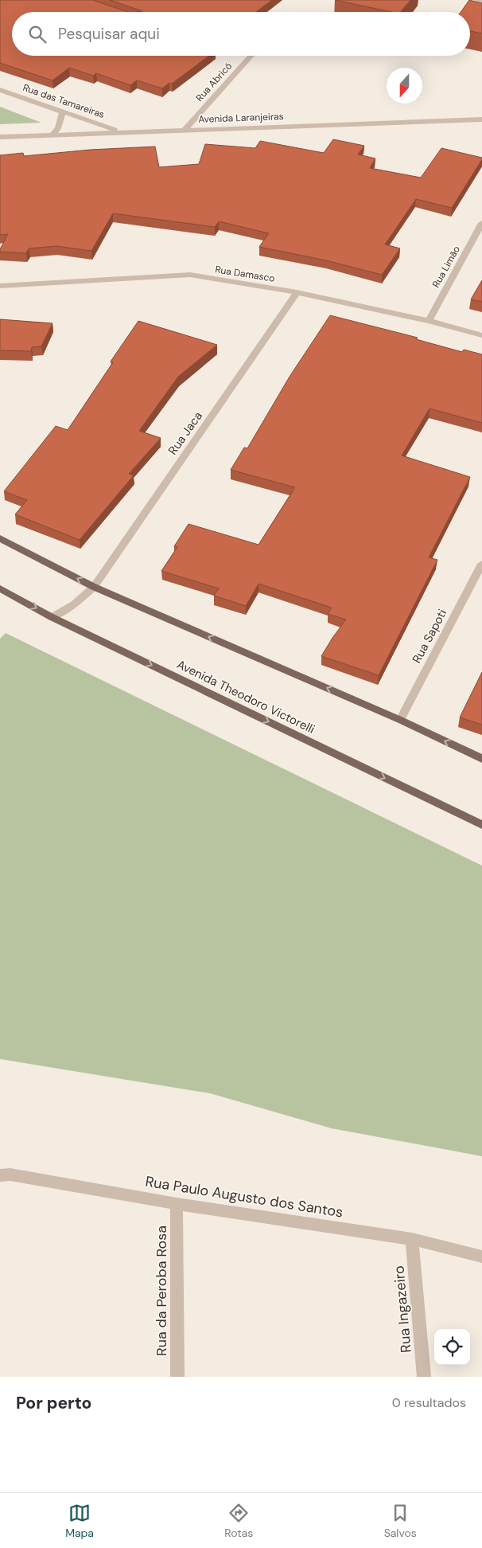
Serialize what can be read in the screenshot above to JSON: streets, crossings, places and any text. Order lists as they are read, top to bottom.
{
  "streets": {
    "main road": ["Avenida Theodoro Victorelli"],
    "street": [
      "Rua Abricó",
      "Rua das Tamareiras",
      "Avenida Laranjeiras",
      "Rua Limão",
      "Rua Damasco",
      "Rua Jaca",
      "Rua Sapoti",
      "Rua Paulo Augusto dos Santos",
      "Rua da Peroba Rosa",
      "Rua Ingazeiro"
    ]
  },
  "crossings": [
    ["Rua Abricó", "Avenida Laranjeiras"],
    ["Rua das Tamareiras", "Avenida Laranjeiras"],
    ["Rua Limão", "Rua Damasco"],
    ["Rua Damasco", "Rua Jaca"],
    ["Rua Jaca", "Avenida Theodoro Victorelli"],
    ["Rua Paulo Augusto dos Santos", "Rua da Peroba Rosa"],
    ["Rua Paulo Augusto dos Santos", "Rua Ingazeiro"]
  ],
  "north": "bottom",
  "page": {
    "search": "Pesquisar aqui",
    "heading": ["Por perto", "0 resultados"],
    "nav": ["Mapa", "Rotas", "Salvos"]
  }
}
